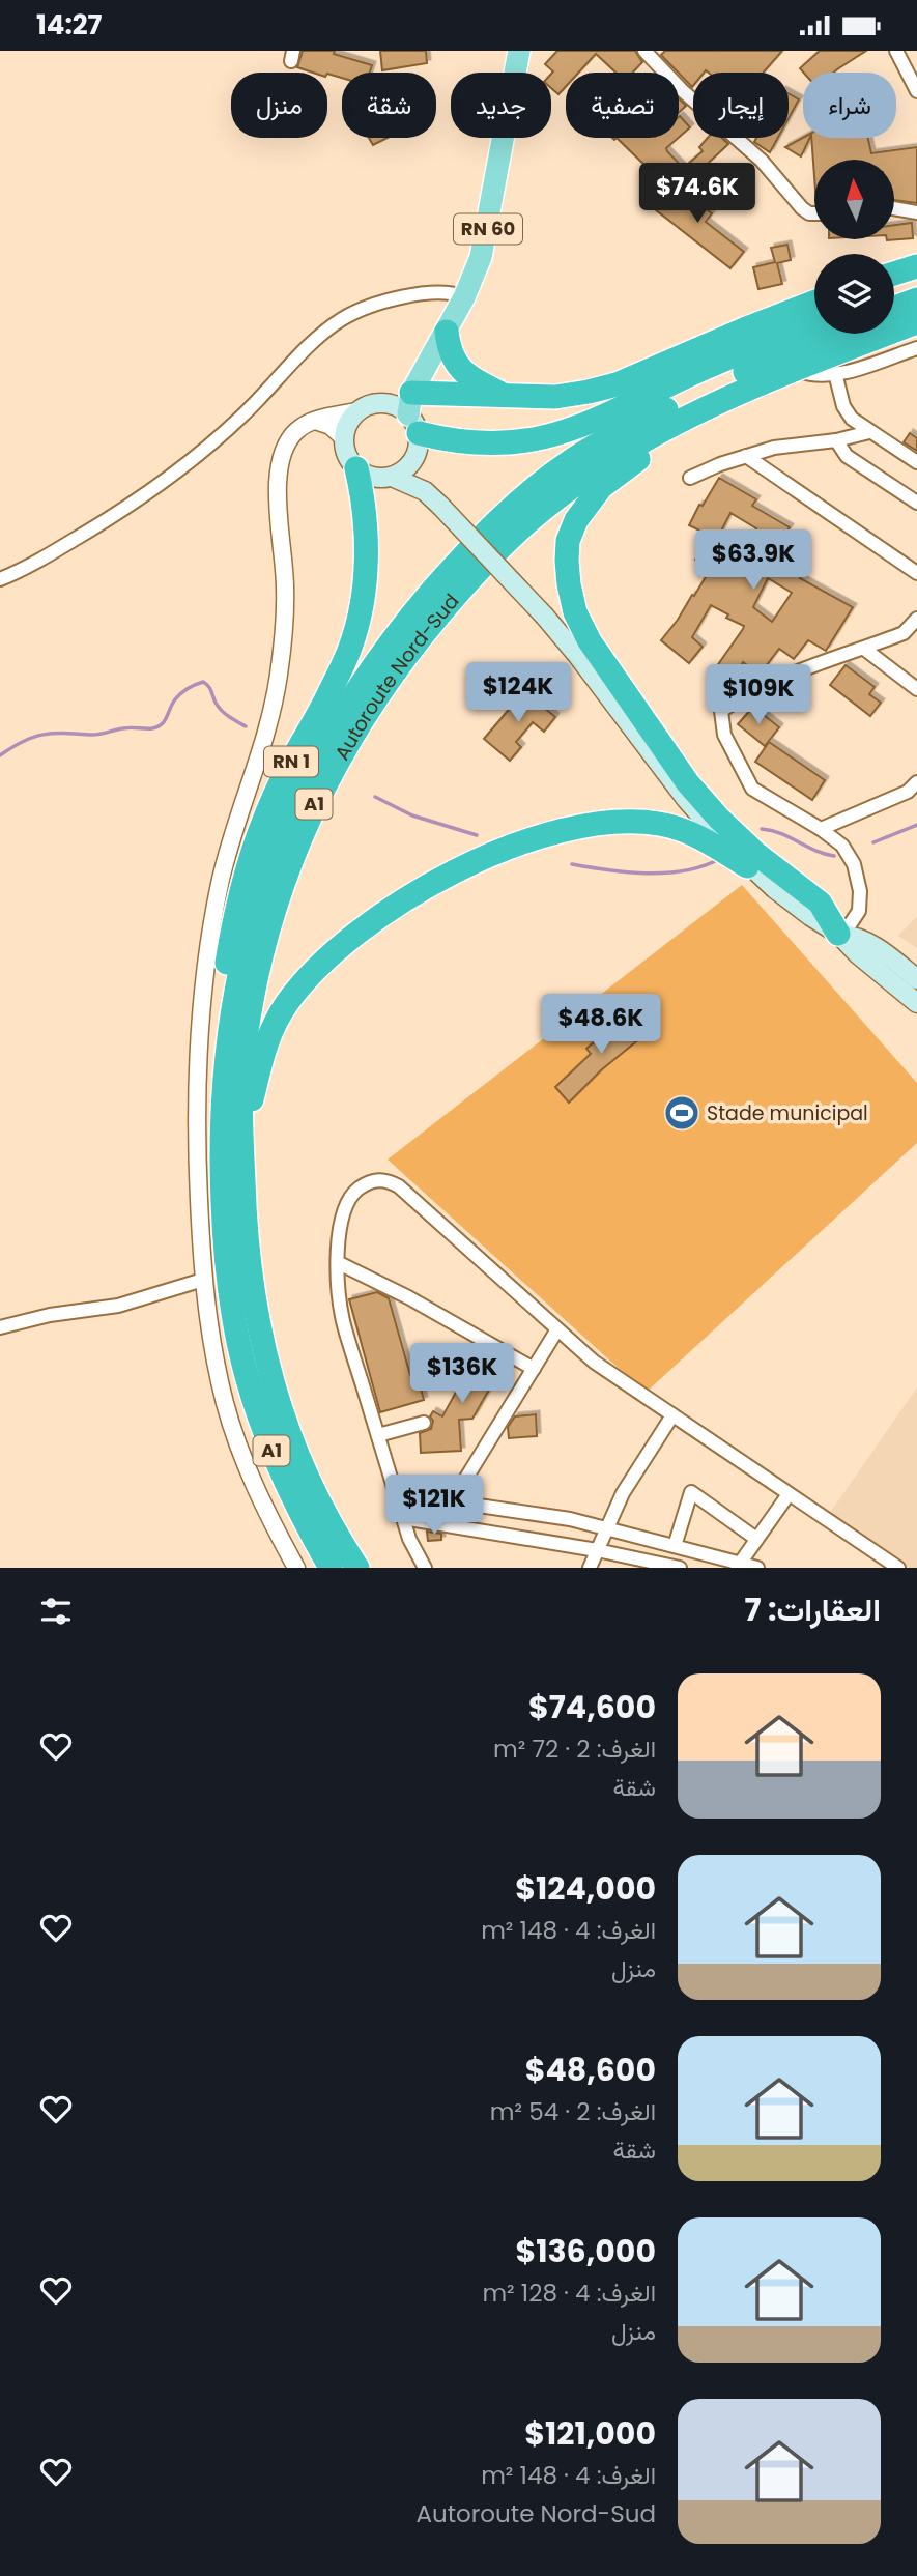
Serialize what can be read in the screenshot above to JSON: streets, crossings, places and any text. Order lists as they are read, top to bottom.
{
  "streets": {
    "highway": ["Autoroute Nord-Sud", "RN 1", "A1"],
    "main road": ["RN 60"]
  },
  "crossings": [
    ["RN 60", "RN 1"],
    ["Autoroute Nord-Sud", "RN 1"]
  ],
  "places": {
    "sports": ["Stade municipal"]
  },
  "north": "top",
  "page": {
    "status": "14:27",
    "chip": [
      "شراء",
      "إيجار",
      "تصفية",
      "جديد",
      "شقة",
      "منزل"
    ],
    "price": [
      "$74.6K",
      "$63.9K",
      "$124K",
      "$109K",
      "$48.6K",
      "$136K",
      "$121K"
    ],
    "heading": "العقارات: 7",
    "list": [
      {
        "name": "$74,600",
        "note": "الغرف: 2 · 72 m² · شقة"
      },
      {
        "name": "$124,000",
        "note": "الغرف: 4 · 148 m² · منزل"
      },
      {
        "name": "$48,600",
        "note": "الغرف: 2 · 54 m² · شقة"
      },
      {
        "name": "$136,000",
        "note": "الغرف: 4 · 128 m² · منزل"
      },
      {
        "name": "$121,000",
        "note": "الغرف: 4 · 148 m² · Autoroute Nord-Sud"
      }
    ]
  }
}
